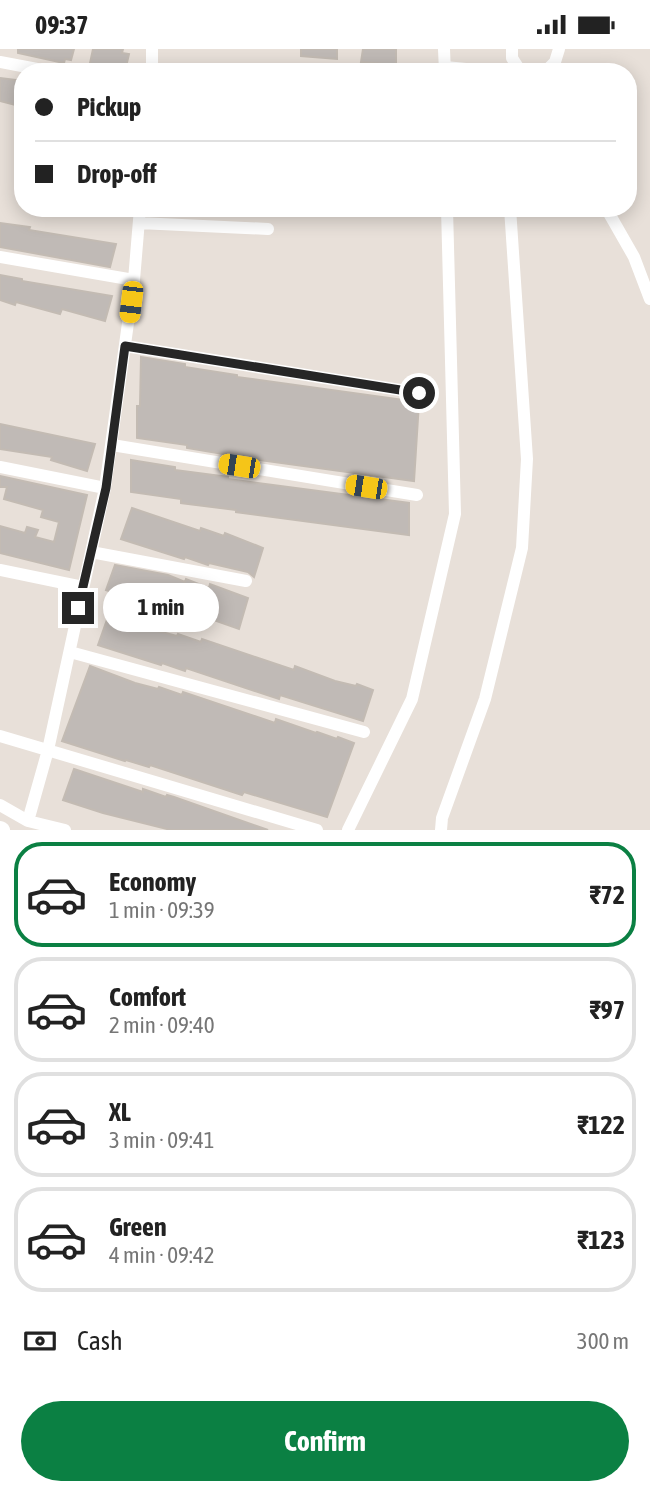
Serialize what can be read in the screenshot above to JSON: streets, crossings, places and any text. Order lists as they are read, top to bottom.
{
  "page": {
    "status": "09:37",
    "banner": ["Pickup", "Drop-off"],
    "bubble": "1 min",
    "list": [
      {
        "name": "Economy",
        "note": "1 min · 09:39",
        "value": "₹72"
      },
      {
        "name": "Comfort",
        "note": "2 min · 09:40",
        "value": "₹97"
      },
      {
        "name": "XL",
        "note": "3 min · 09:41",
        "value": "₹122"
      },
      {
        "name": "Green",
        "note": "4 min · 09:42",
        "value": "₹123"
      }
    ],
    "pay": ["Cash", "300 m"],
    "buttons": "Confirm"
  }
}
